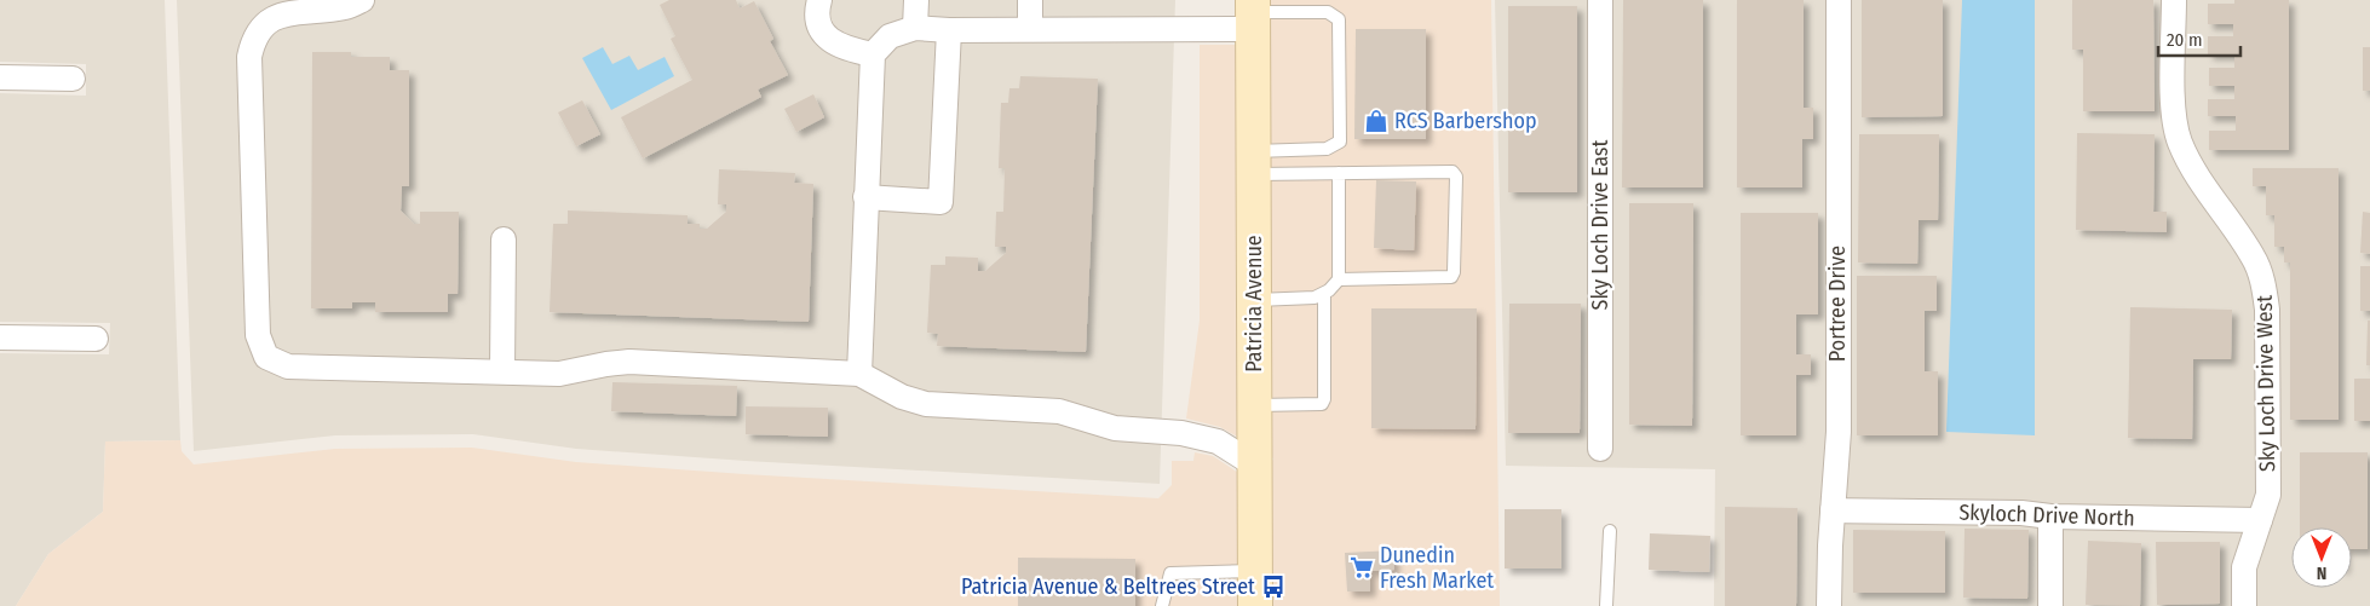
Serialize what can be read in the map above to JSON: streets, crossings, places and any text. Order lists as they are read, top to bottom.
{
  "streets": {
    "street": [
      "Sky Loch Drive East",
      "Patricia Avenue",
      "Portree Drive",
      "Sky Loch Drive West",
      "Skyloch Drive North"
    ]
  },
  "crossings": [
    ["Portree Drive", "Skyloch Drive North"],
    ["Sky Loch Drive West", "Skyloch Drive North"]
  ],
  "places": {
    "shop": ["RCS Barbershop"],
    "supermarket": ["Dunedin Fresh Market"],
    "bus stop": ["Patricia Avenue & Beltrees Street"]
  },
  "scale_bar": "20 m",
  "north": "bottom"
}
